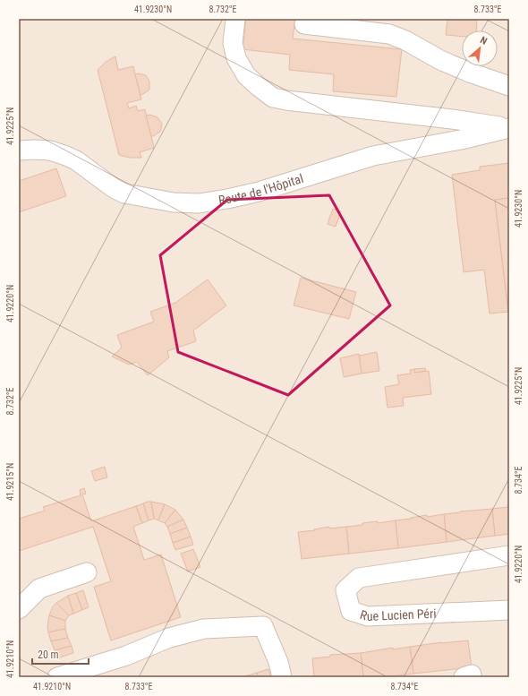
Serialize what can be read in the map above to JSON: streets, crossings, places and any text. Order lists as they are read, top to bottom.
{
  "streets": {
    "street": ["Route de l'Hôpital", "Rue Lucien Péri"]
  },
  "scale_bar": "20 m",
  "north": "top right",
  "coordinates": [
    "41.9230°N",
    "8.732°E",
    "8.733°E",
    "41.9225°N",
    "41.9220°N",
    "8.734°E",
    "41.9215°N",
    "41.9210°N"
  ]
}
